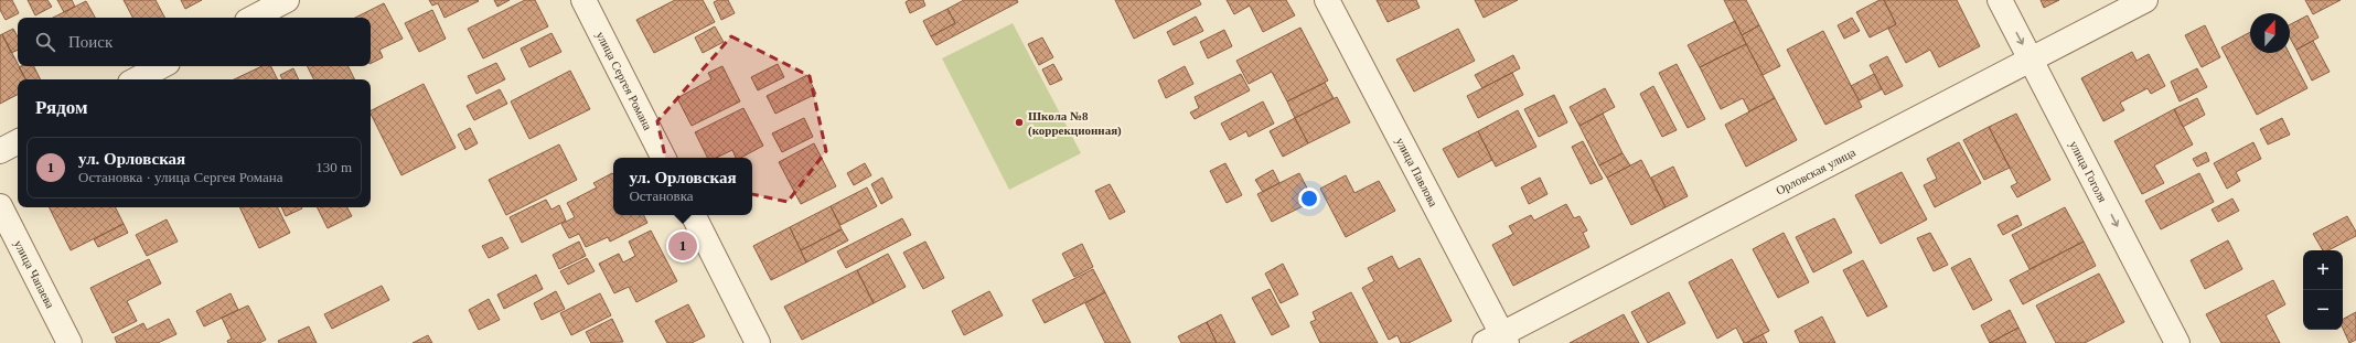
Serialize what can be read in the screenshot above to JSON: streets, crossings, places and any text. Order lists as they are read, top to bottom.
{
  "streets": {
    "street": [
      "улица Сергея Романа",
      "Орловская улица",
      "улица Павлова",
      "улица Гоголя",
      "улица Чапаева"
    ]
  },
  "crossings": [
    ["Орловская улица", "улица Павлова"],
    ["Орловская улица", "улица Гоголя"]
  ],
  "one_way": ["улица Гоголя"],
  "places": ["Школа №8 (коррекционная)"],
  "north": "top",
  "page": {
    "search": "Поиск",
    "heading": "Рядом",
    "list": [
      {
        "mark": "1",
        "name": "ул. Орловская",
        "note": "Остановка · улица Сергея Романа",
        "value": "130 m"
      }
    ],
    "popup": ["ул. Орловская", "Остановка"],
    "pins": "1",
    "map_buttons": ["+", "−"]
  }
}
